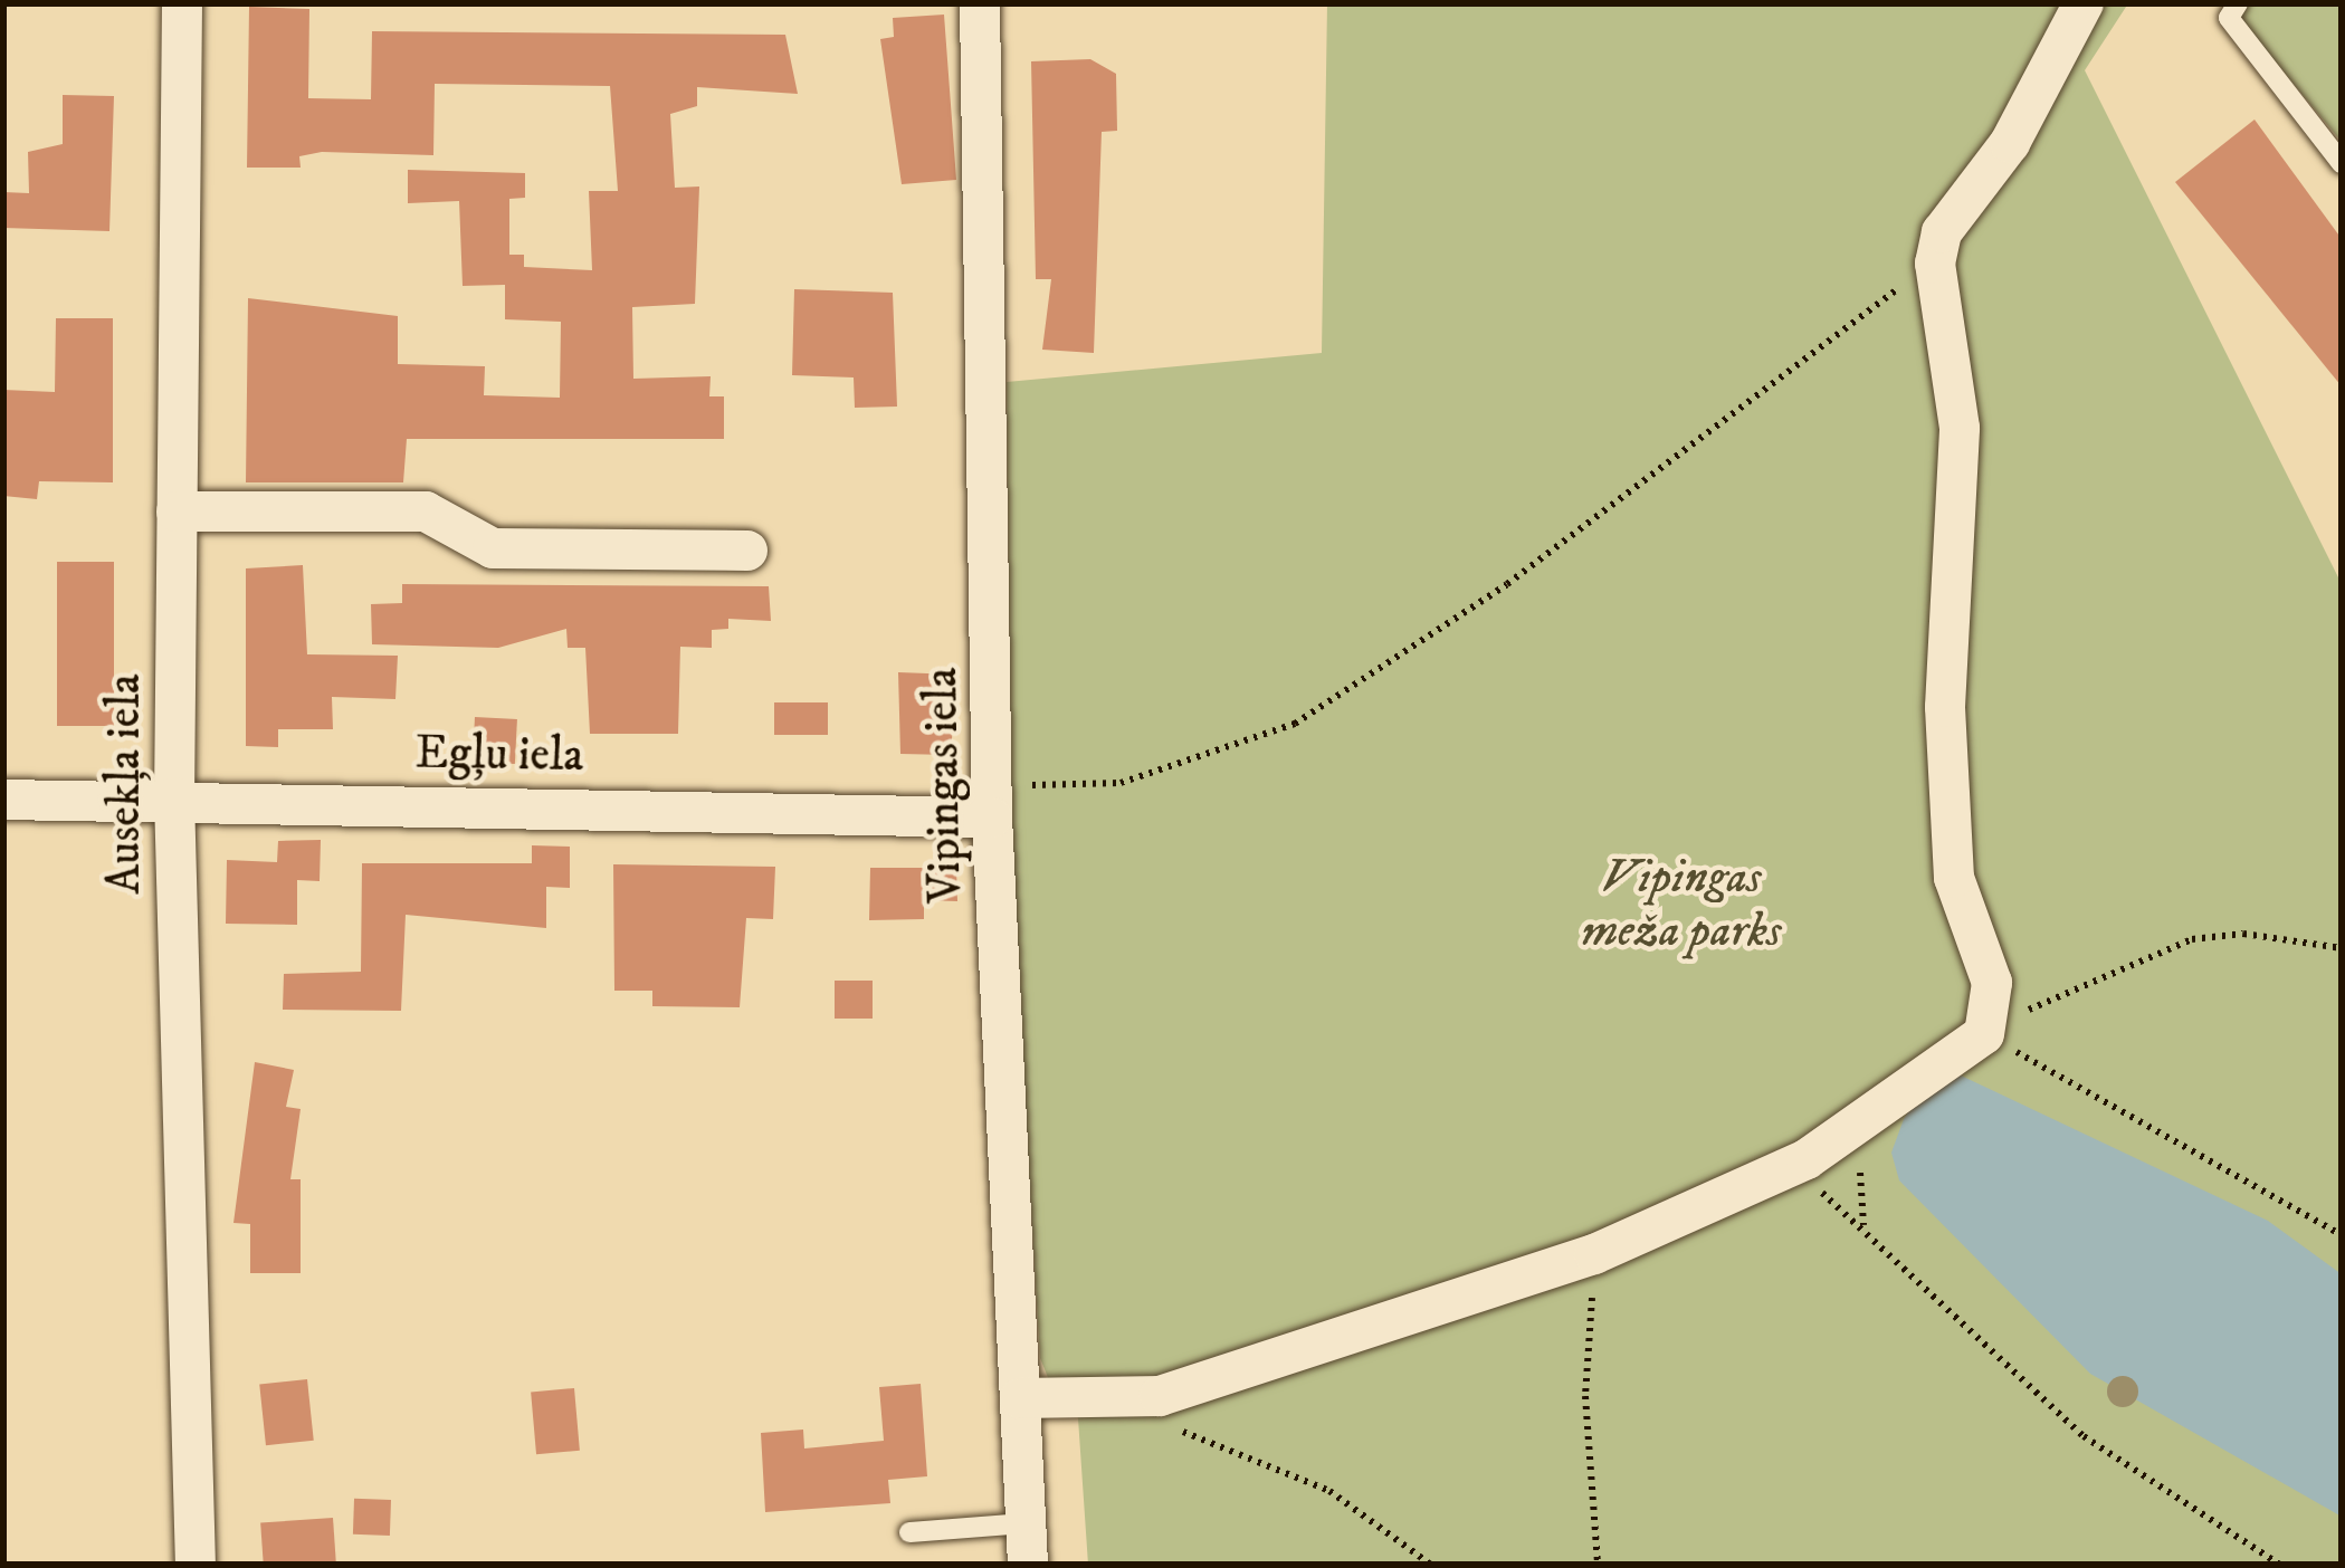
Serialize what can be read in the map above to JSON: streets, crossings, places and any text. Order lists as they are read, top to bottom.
{
  "streets": {
    "street": ["Egļu iela", "Ausekļa iela", "Vipingas iela"]
  },
  "crossings": [
    ["Egļu iela", "Ausekļa iela"],
    ["Egļu iela", "Vipingas iela"]
  ],
  "parks": ["Vipingas meža parks"]
}
